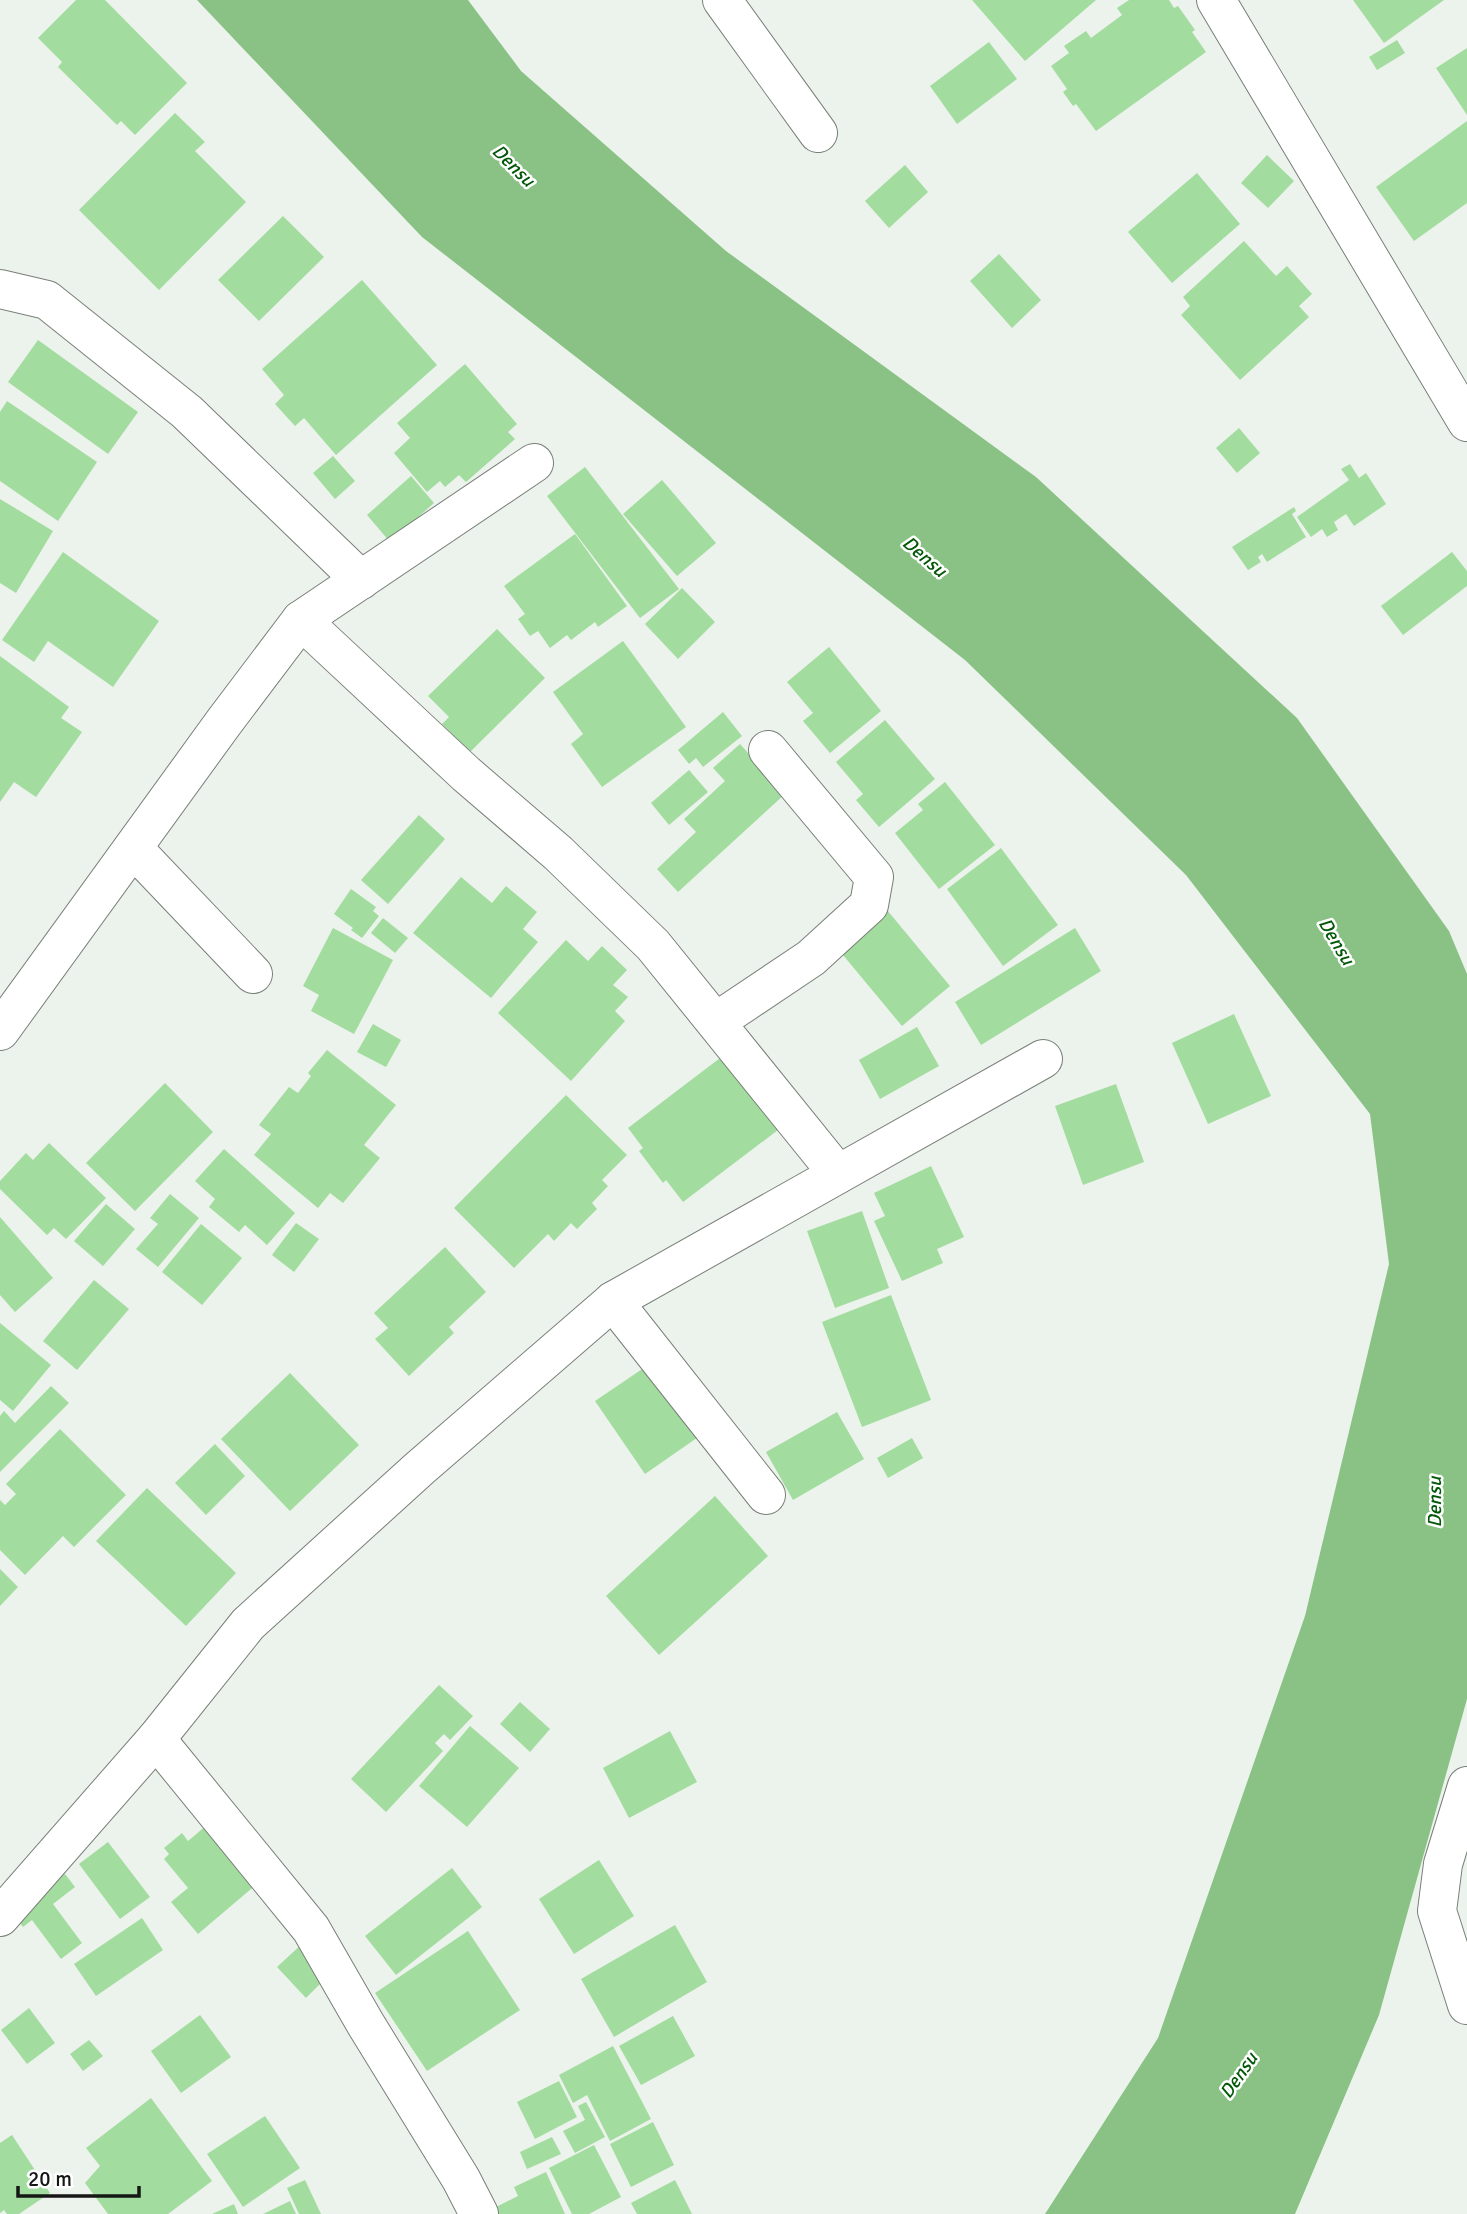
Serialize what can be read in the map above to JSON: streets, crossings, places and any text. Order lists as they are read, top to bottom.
{
  "water": ["Densu"],
  "scale_bar": "20 m"
}
